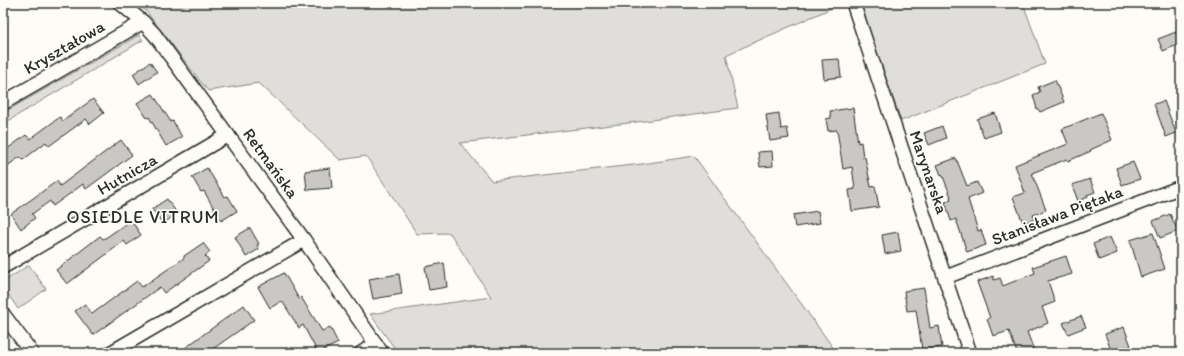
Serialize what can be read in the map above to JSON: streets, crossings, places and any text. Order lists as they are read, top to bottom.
{
  "streets": {
    "street": [
      "Kryształowa",
      "Retmańska",
      "Marynarska",
      "Hutnicza",
      "Stanisława Piętaka"
    ]
  },
  "crossings": [
    ["Kryształowa", "Retmańska"],
    ["Retmańska", "Hutnicza"],
    ["Marynarska", "Stanisława Piętaka"]
  ],
  "districts": ["OSIEDLE VITRUM"]
}
